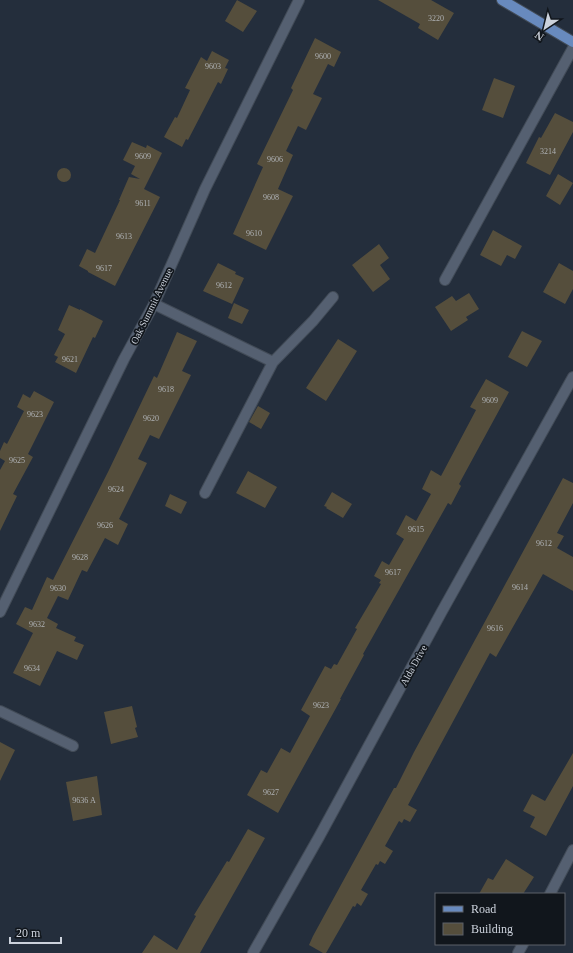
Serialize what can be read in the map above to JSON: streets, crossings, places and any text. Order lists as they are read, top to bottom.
{
  "streets": {
    "street": ["Oak Summit Avenue", "Alda Drive"]
  },
  "house_numbers": [
    "3220",
    "9600",
    "9603",
    "3214",
    "9609",
    "9606",
    "9608",
    "9611",
    "9610",
    "9613",
    "9617",
    "9612",
    "9621",
    "9618",
    "9609",
    "9623",
    "9620",
    "9625",
    "9624",
    "9626",
    "9615",
    "9612",
    "9628",
    "9617",
    "9614",
    "9630",
    "9632",
    "9616",
    "9634",
    "9623",
    "9627",
    "9636 A"
  ],
  "legend": ["Road", "Building"],
  "scale_bar": "20 m",
  "north": "bottom left"
}
